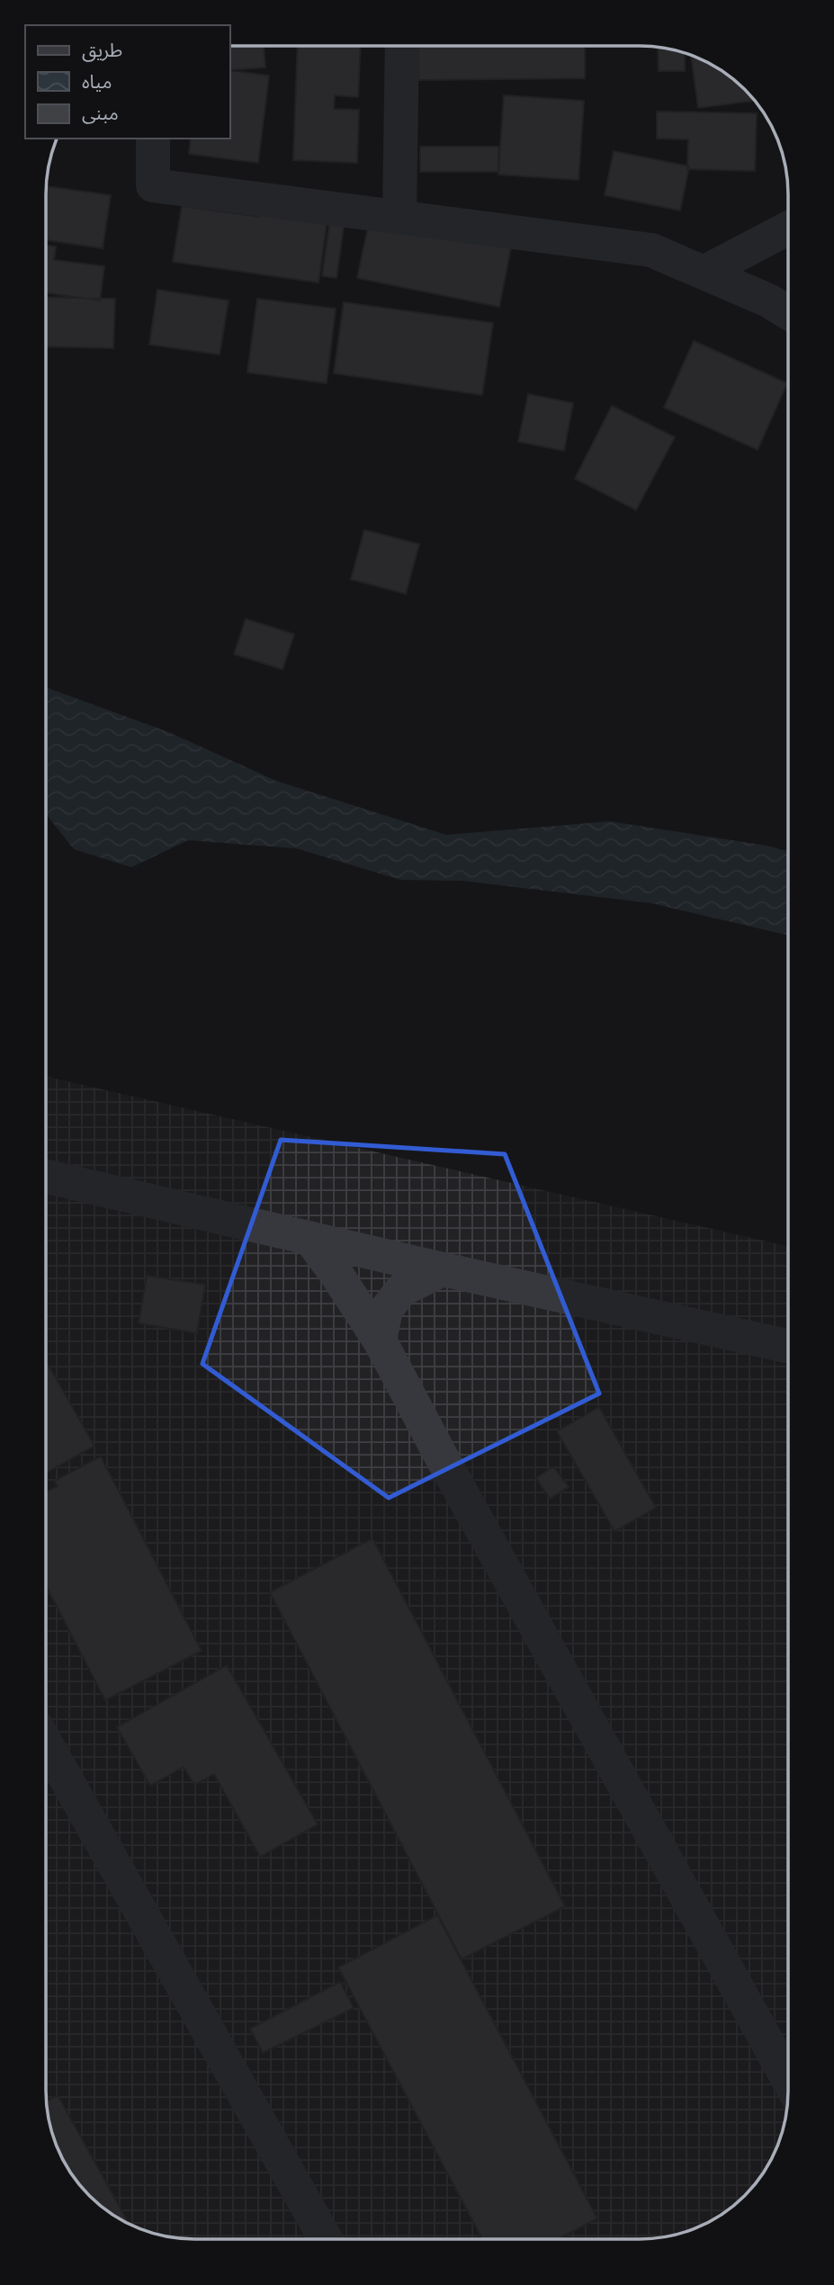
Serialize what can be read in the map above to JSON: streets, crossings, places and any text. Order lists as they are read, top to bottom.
{
  "legend": ["طريق", "مياه", "مبنى"]
}
